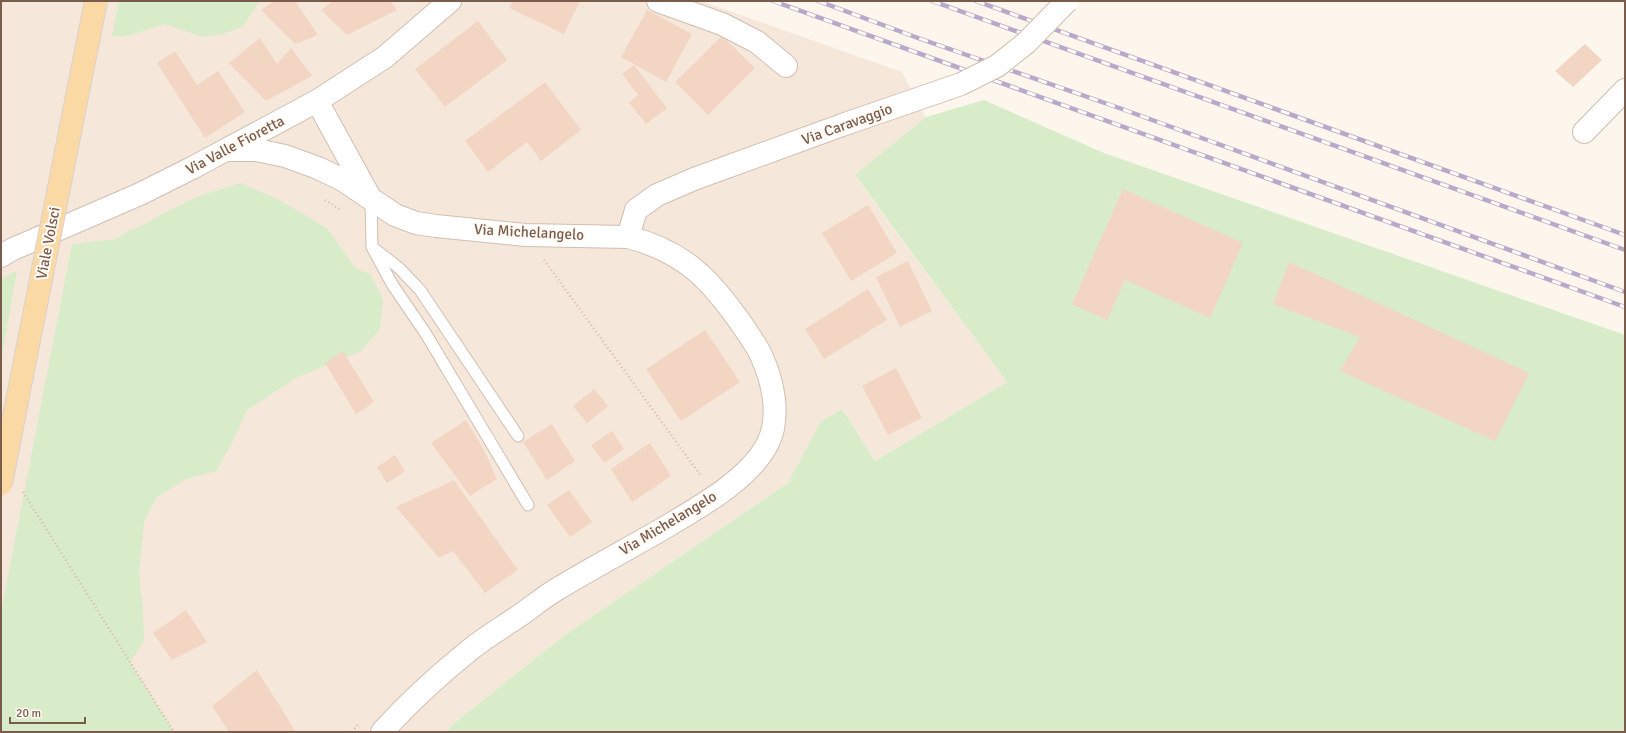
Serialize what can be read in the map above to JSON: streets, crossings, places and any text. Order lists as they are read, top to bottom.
{
  "streets": {
    "main road": ["Viale Volsci"],
    "street": ["Via Caravaggio", "Via Valle Fioretta", "Via Michelangelo"]
  },
  "crossings": [
    ["Via Caravaggio", "Via Michelangelo"],
    ["Via Valle Fioretta", "Via Michelangelo"]
  ],
  "scale_bar": "20 m"
}
